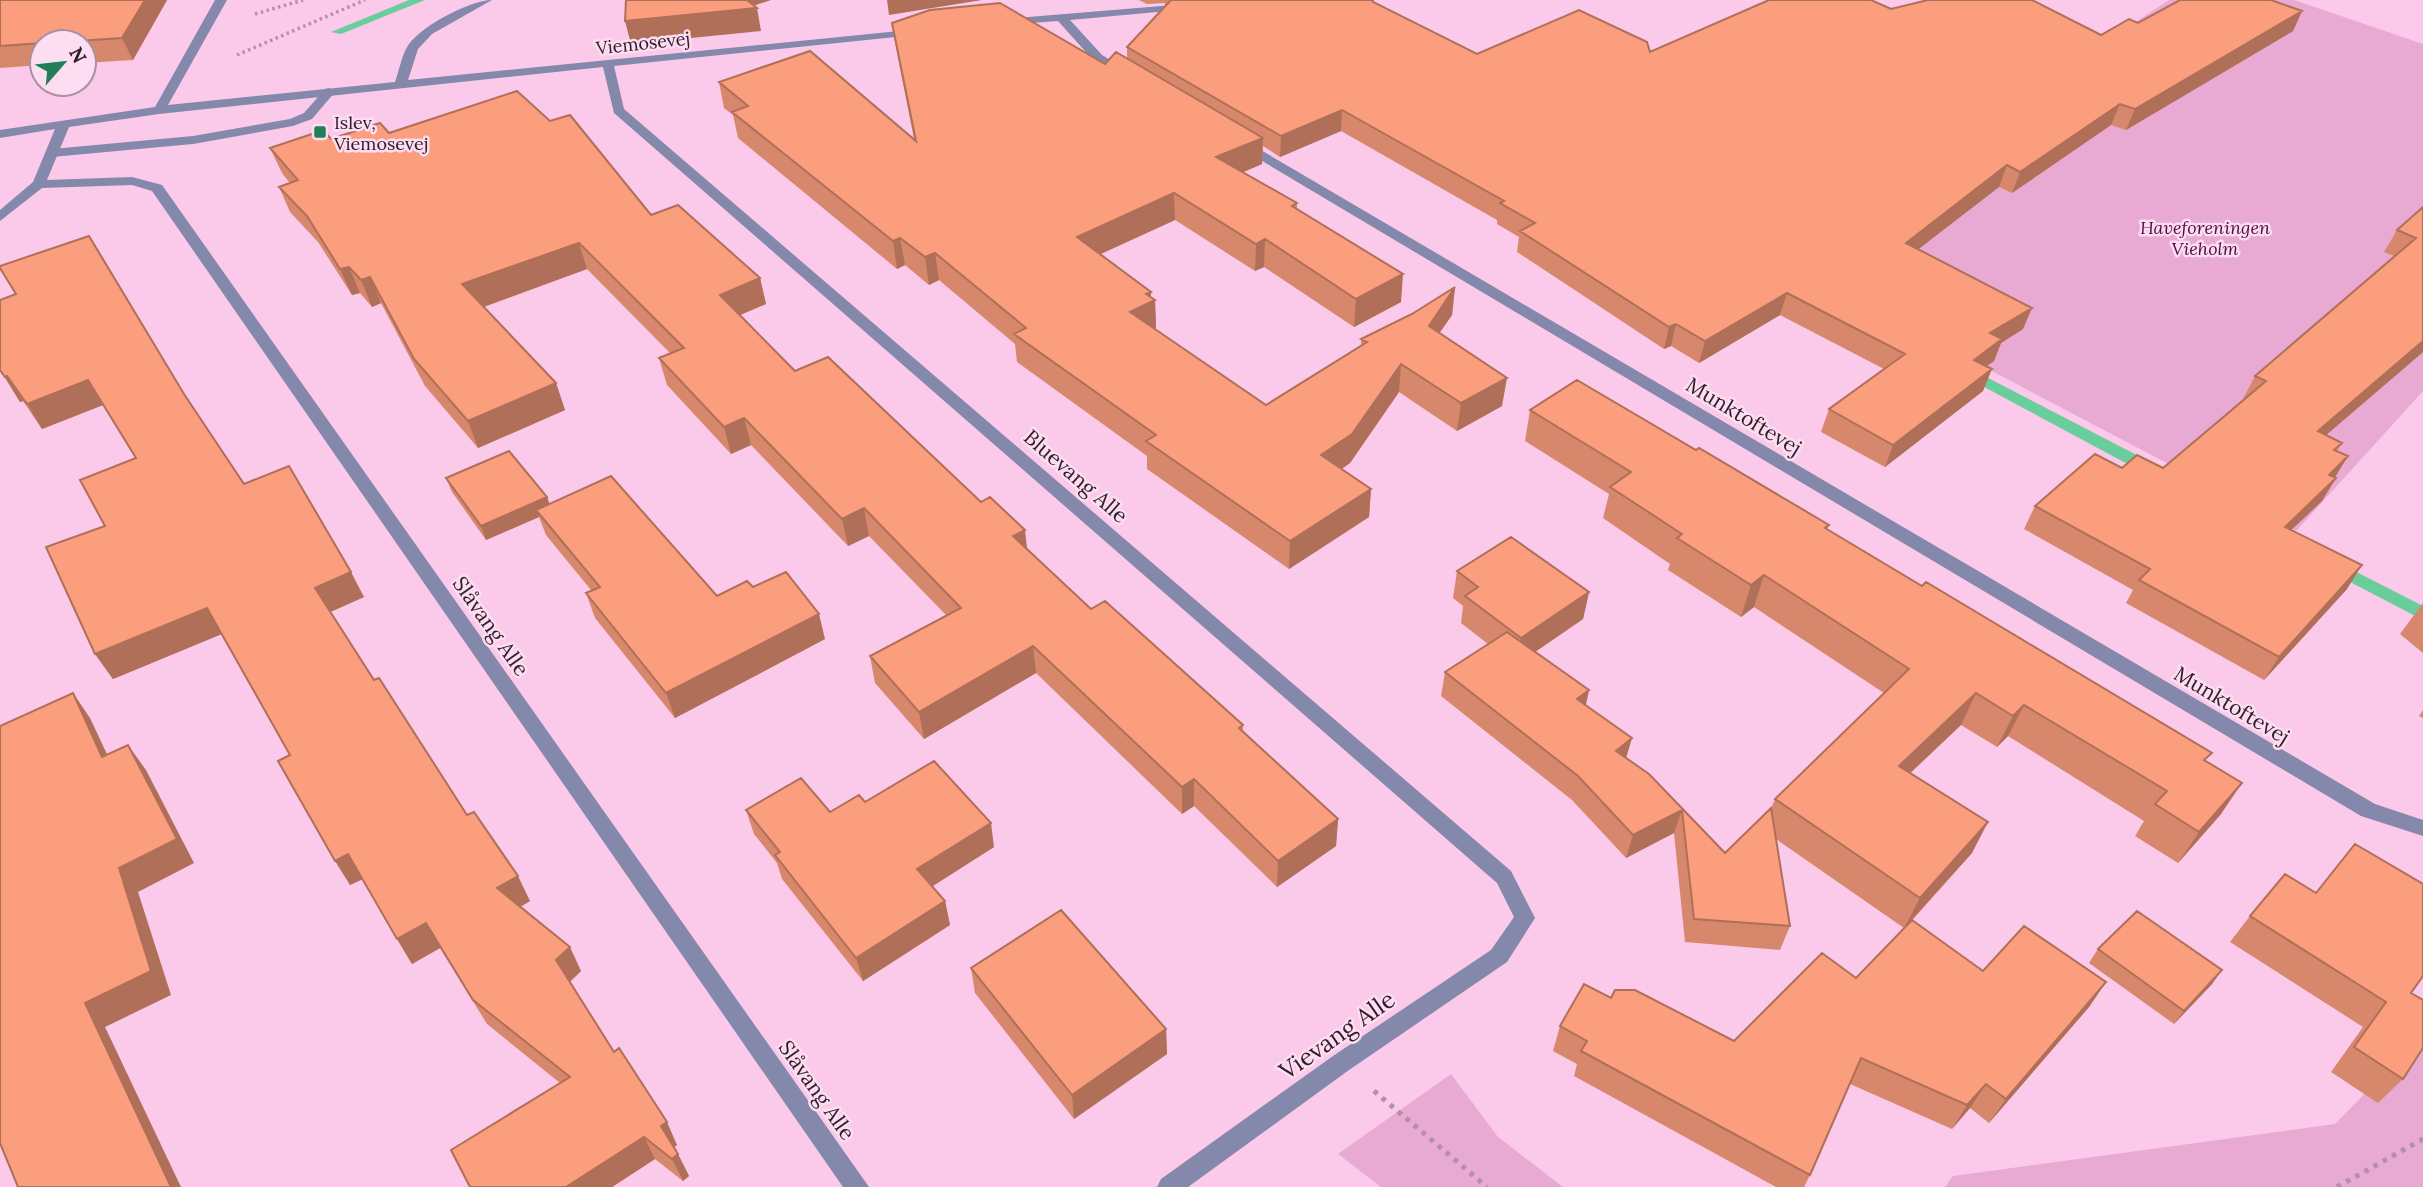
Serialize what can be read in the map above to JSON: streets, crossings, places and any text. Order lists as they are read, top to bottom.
{
  "streets": {
    "street": [
      "Viemosevej",
      "Munktoftevej",
      "Bluevang Alle",
      "Slåvang Alle",
      "Vievang Alle"
    ]
  },
  "crossings": [
    ["Viemosevej", "Bluevang Alle"],
    ["Bluevang Alle", "Vievang Alle"]
  ],
  "parks": ["Haveforeningen Vieholm"],
  "places": {
    "transit": ["Islev, Viemosevej"]
  },
  "north": "top right"
}
